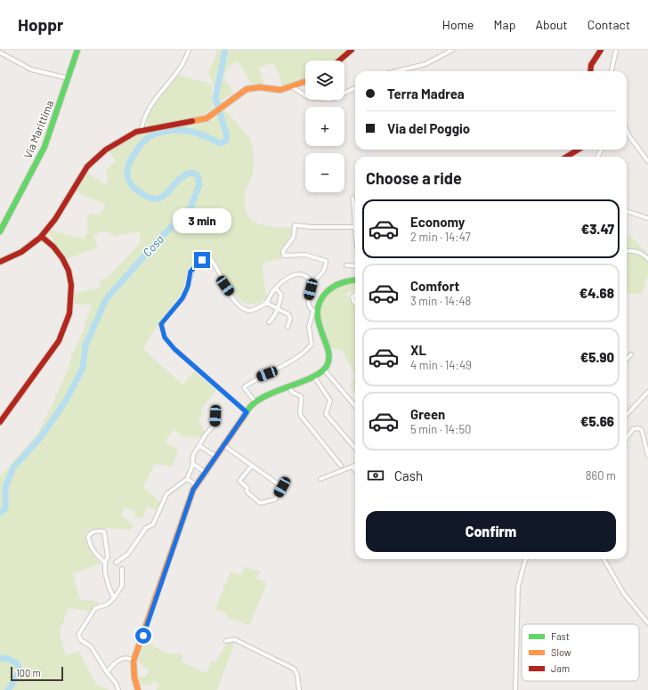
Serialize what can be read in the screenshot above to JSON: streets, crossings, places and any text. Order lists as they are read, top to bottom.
{
  "streets": {
    "main road": ["Via Marittima"]
  },
  "water": ["Cosa"],
  "legend": ["Fast", "Slow", "Jam"],
  "scale_bar": "100 m",
  "page": {
    "header": "Hoppr",
    "nav": [
      "Home",
      "Map",
      "About",
      "Contact"
    ],
    "map_buttons": ["+", "−"],
    "banner": ["Terra Madrea", "Via del Poggio"],
    "heading": "Choose a ride",
    "list": [
      {
        "name": "Economy",
        "note": "2 min · 14:47",
        "value": "€3.47"
      },
      {
        "name": "Comfort",
        "note": "3 min · 14:48",
        "value": "€4.68"
      },
      {
        "name": "XL",
        "note": "4 min · 14:49",
        "value": "€5.90"
      },
      {
        "name": "Green",
        "note": "5 min · 14:50",
        "value": "€5.66"
      }
    ],
    "bubble": "3 min",
    "pay": ["Cash", "860 m"],
    "buttons": "Confirm",
    "scale": "100 m"
  }
}
